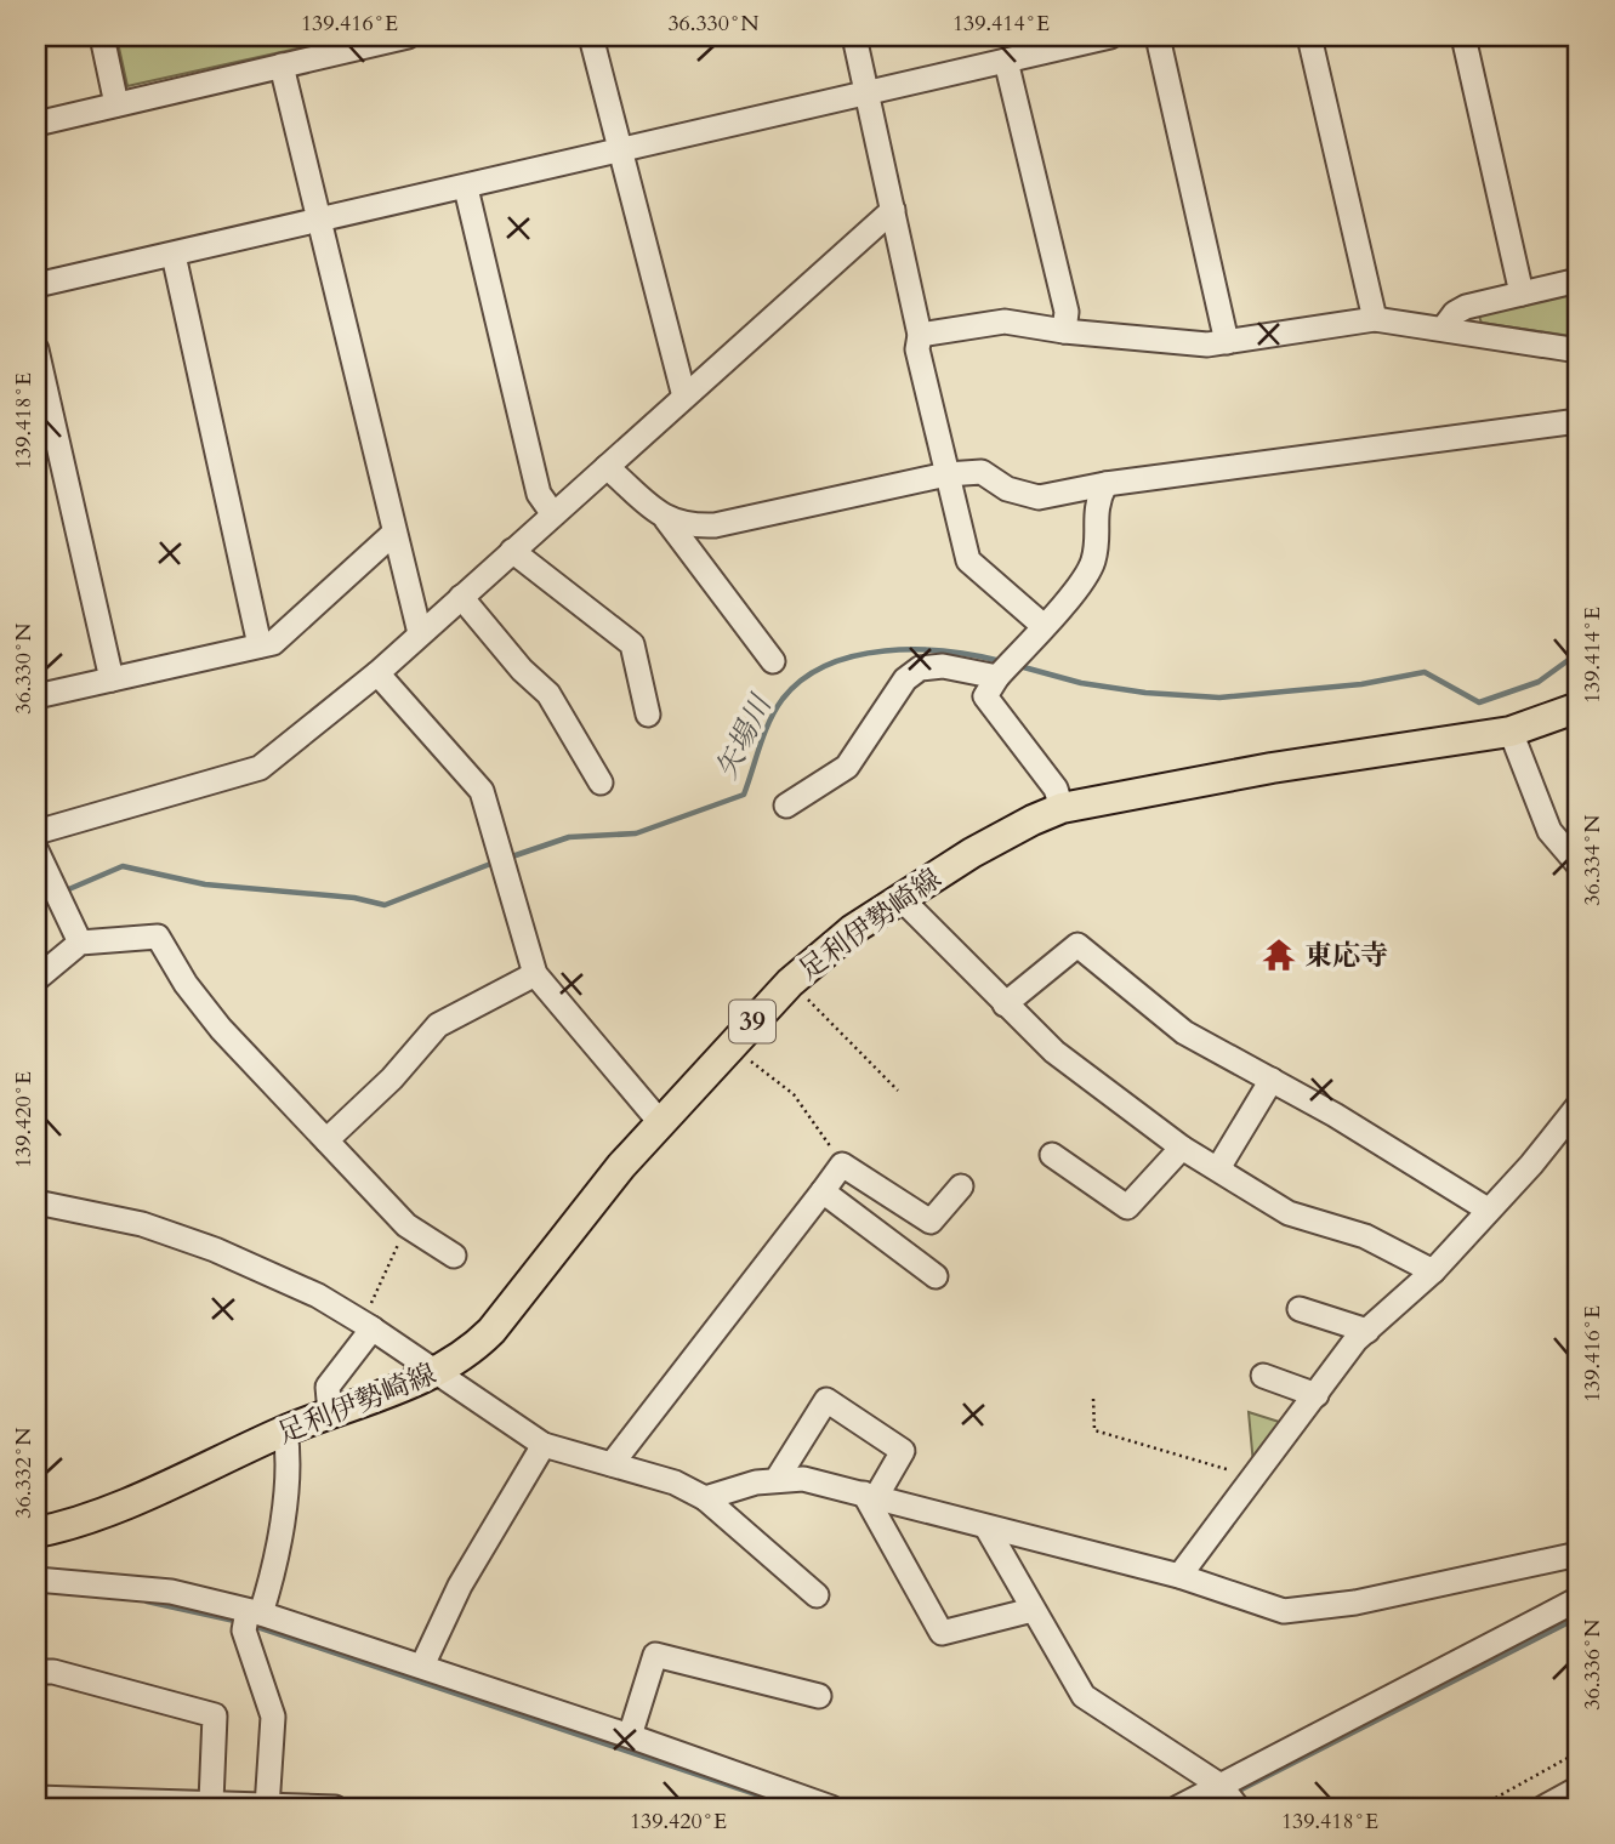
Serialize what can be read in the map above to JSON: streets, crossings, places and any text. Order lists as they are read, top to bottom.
{
  "streets": {
    "main road": ["足利伊勢崎線", "39"]
  },
  "water": ["矢場川"],
  "places": {
    "temple": ["東応寺"]
  },
  "coordinates": [
    "139.416°E",
    "36.330°N",
    "139.414°E",
    "139.418°E",
    "36.334°N",
    "139.420°E",
    "36.332°N",
    "36.336°N"
  ]
}
